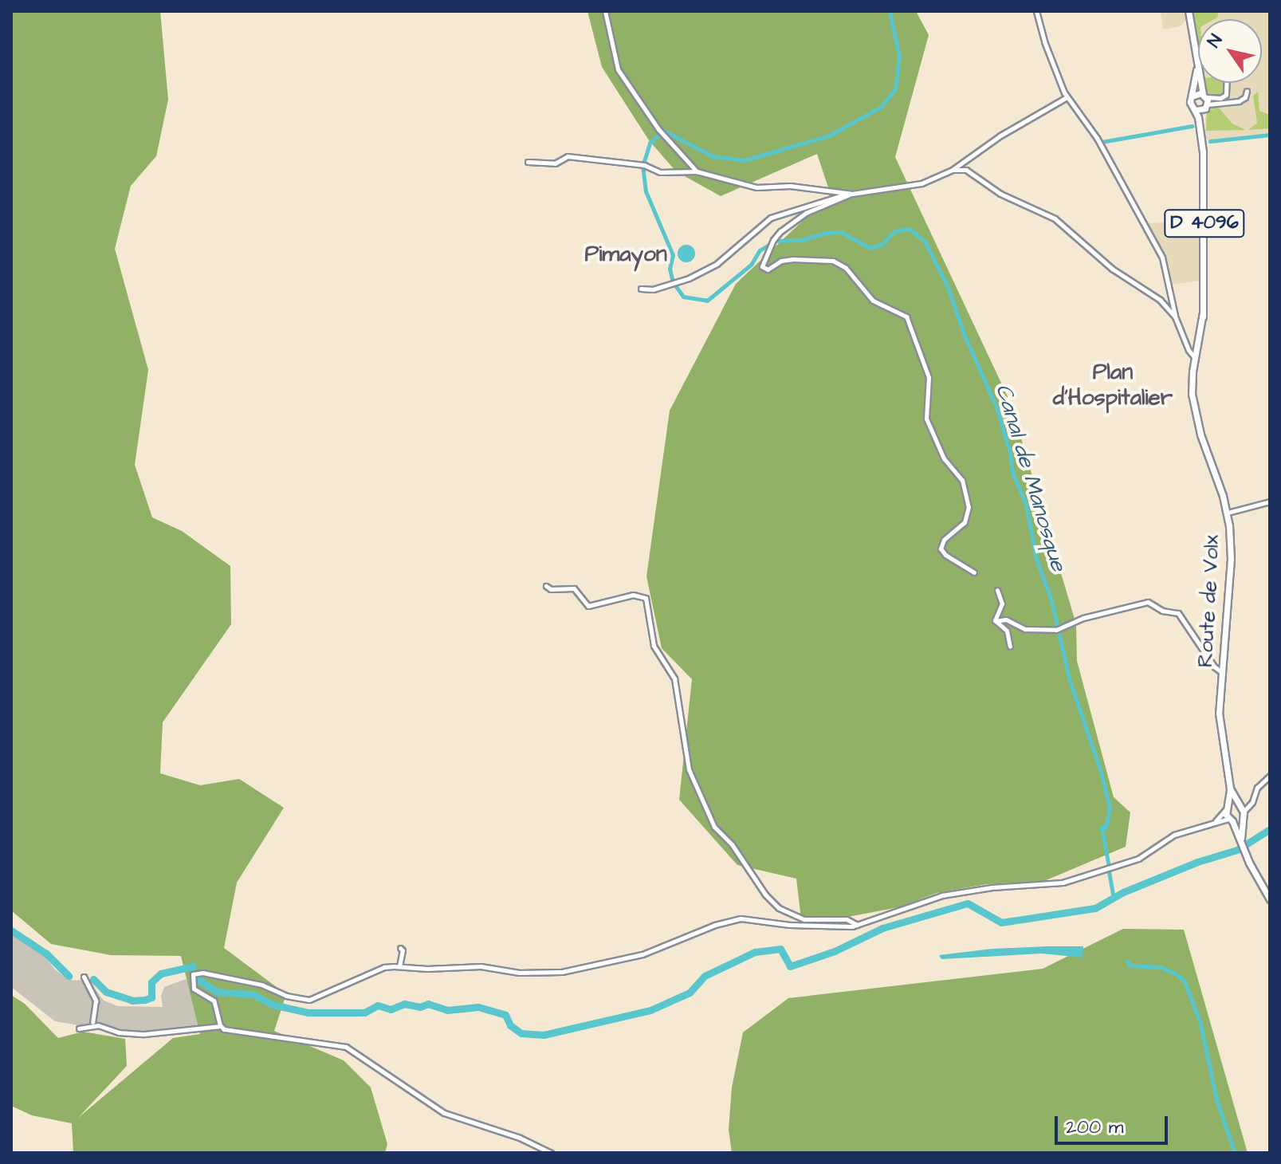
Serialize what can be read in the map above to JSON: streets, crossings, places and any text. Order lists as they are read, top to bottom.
{
  "streets": {
    "main road": ["D 4096", "Route de Volx"]
  },
  "districts": ["Pimayon", "Plan d'Hospitalier"],
  "water": ["Canal de Manosque"],
  "scale_bar": "200 m",
  "north": "top left"
}
